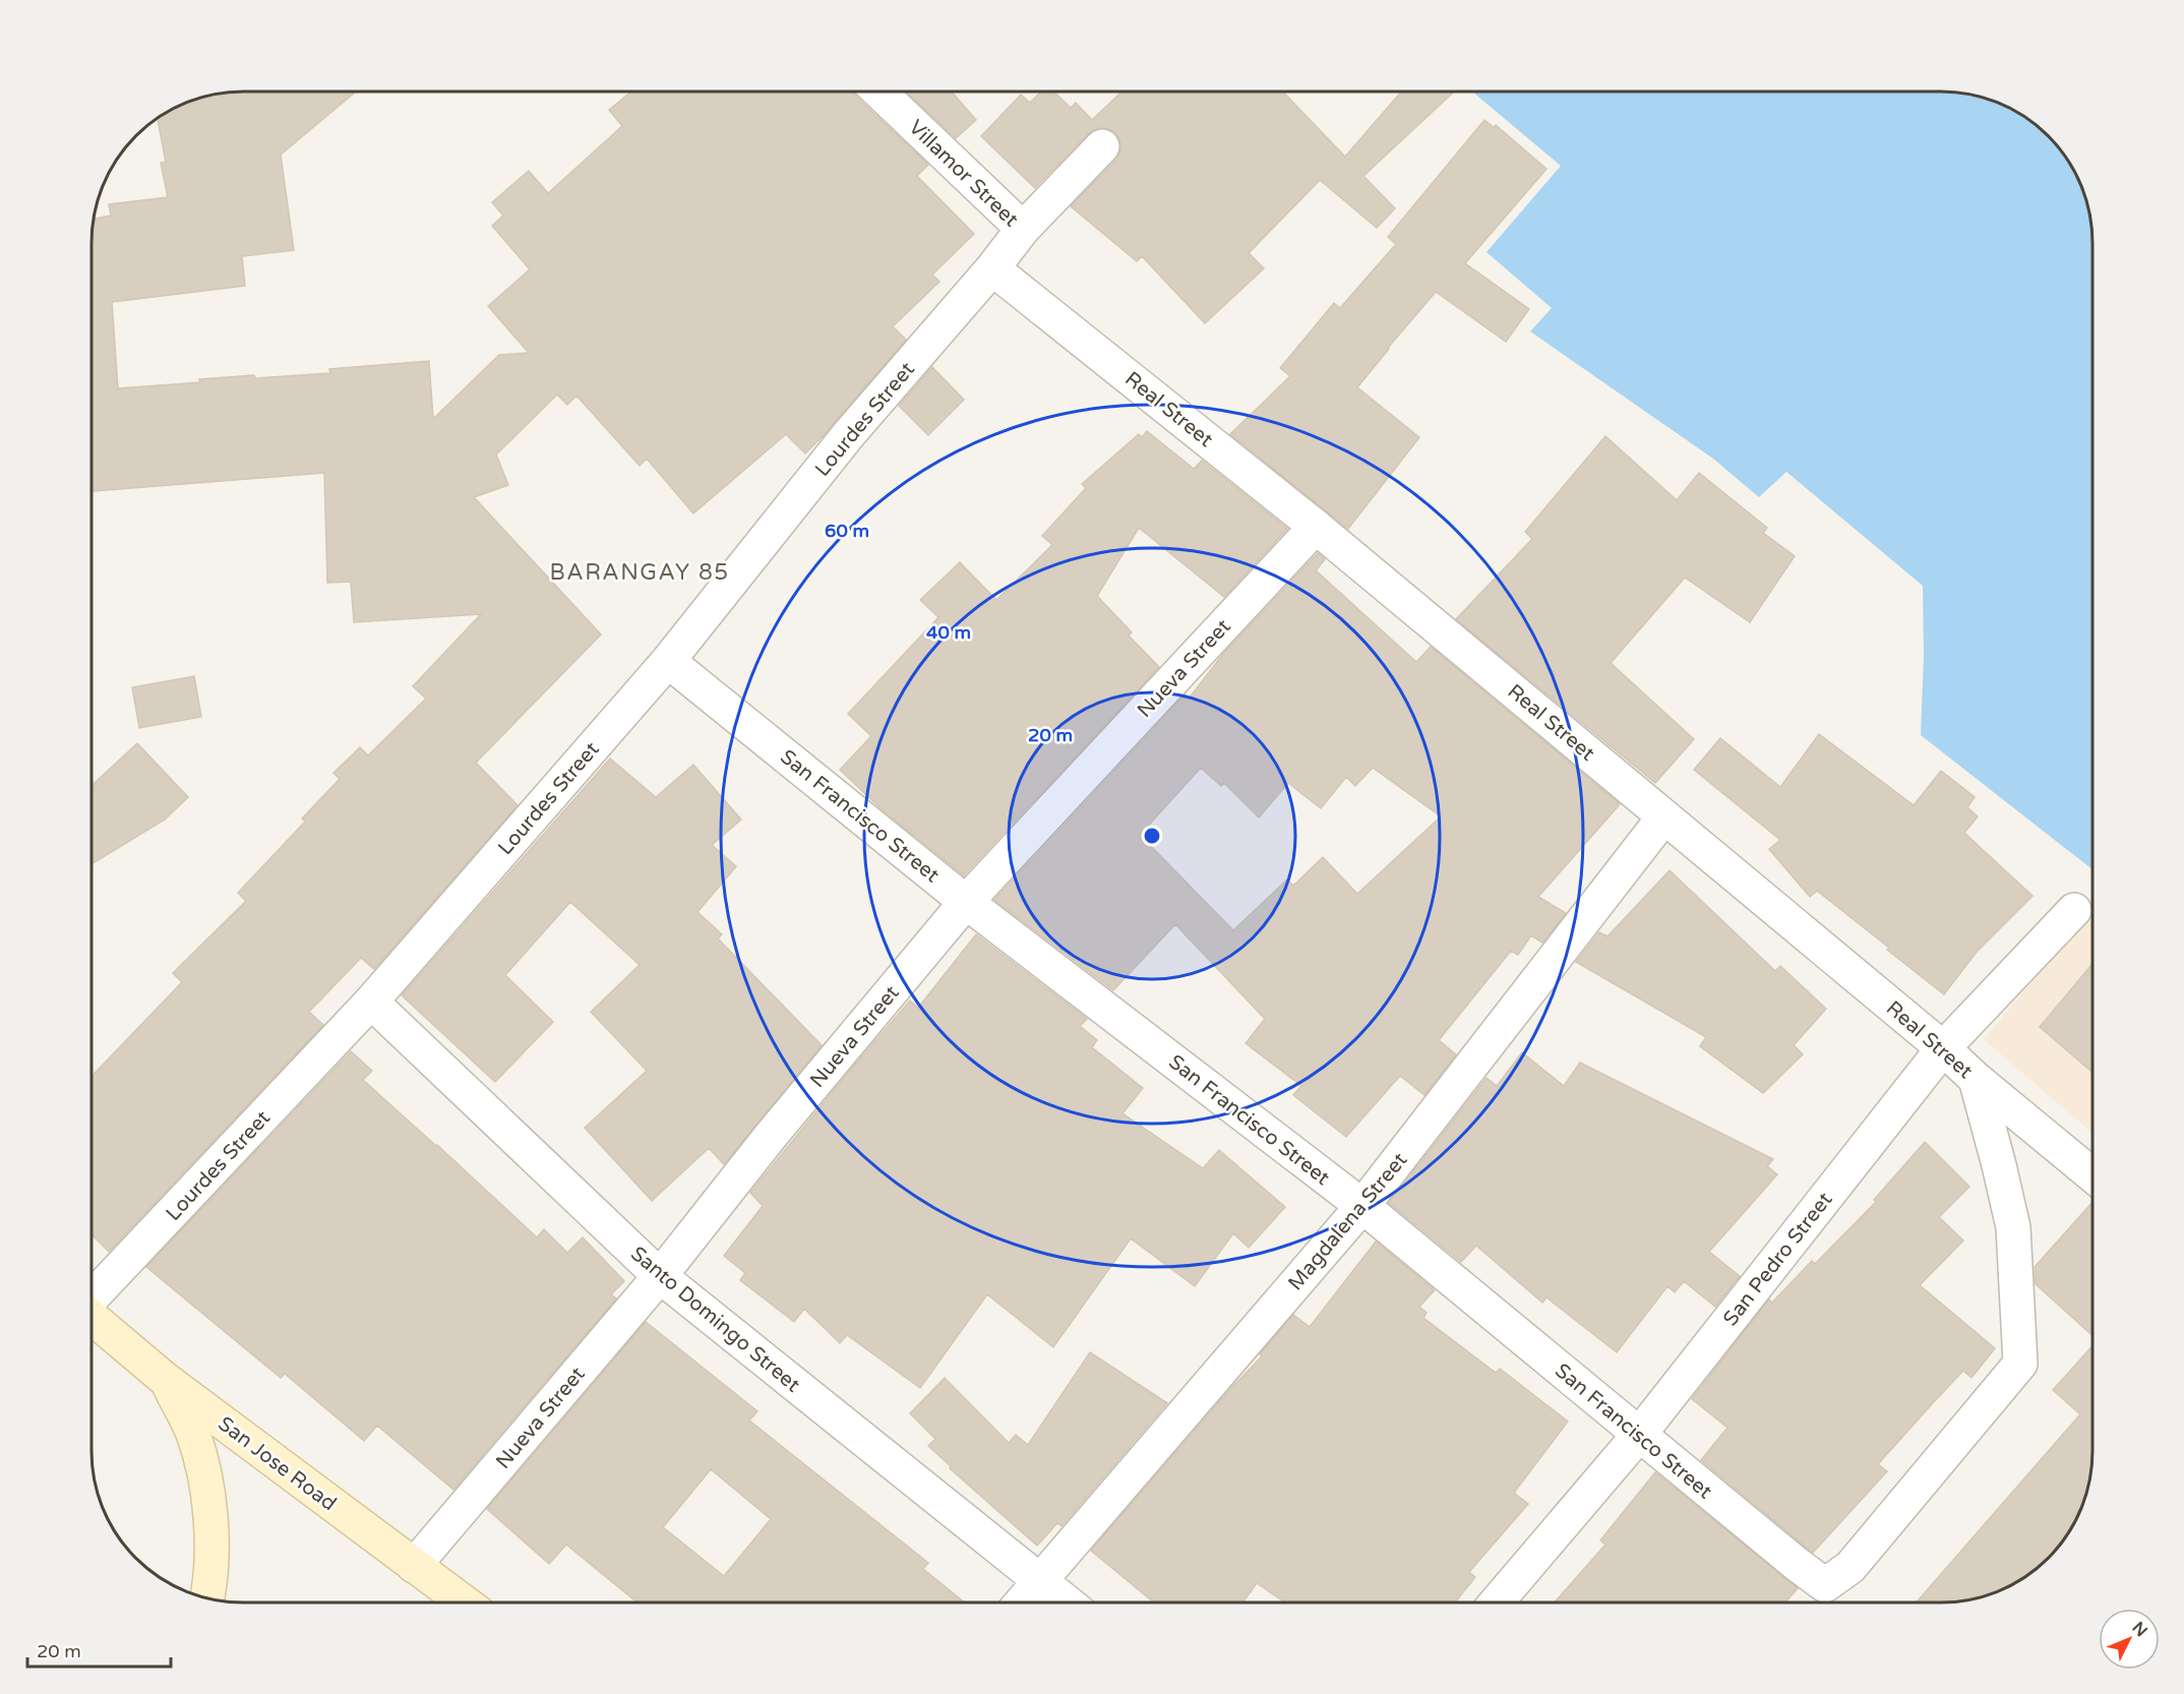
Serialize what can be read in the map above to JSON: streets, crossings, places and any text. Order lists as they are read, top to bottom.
{
  "streets": {
    "main road": ["San Jose Road"],
    "street": [
      "Villamor Street",
      "Real Street",
      "Lourdes Street",
      "Nueva Street",
      "San Francisco Street",
      "Magdalena Street",
      "San Pedro Street",
      "Santo Domingo Street"
    ]
  },
  "crossings": [
    ["Villamor Street", "Real Street"],
    ["Villamor Street", "Lourdes Street"],
    ["Real Street", "Lourdes Street"],
    ["Real Street", "Nueva Street"],
    ["Real Street", "San Francisco Street"],
    ["Real Street", "Magdalena Street"],
    ["Real Street", "San Pedro Street"],
    ["Lourdes Street", "San Francisco Street"],
    ["Lourdes Street", "Santo Domingo Street"],
    ["Nueva Street", "San Francisco Street"],
    ["Nueva Street", "Santo Domingo Street"],
    ["Nueva Street", "San Jose Road"],
    ["San Francisco Street", "Magdalena Street"],
    ["San Francisco Street", "San Pedro Street"],
    ["Magdalena Street", "Santo Domingo Street"]
  ],
  "districts": ["BARANGAY 85"],
  "scale_bar": "20 m",
  "north": "top right",
  "rings": ["60 m", "40 m", "20 m"]
}
